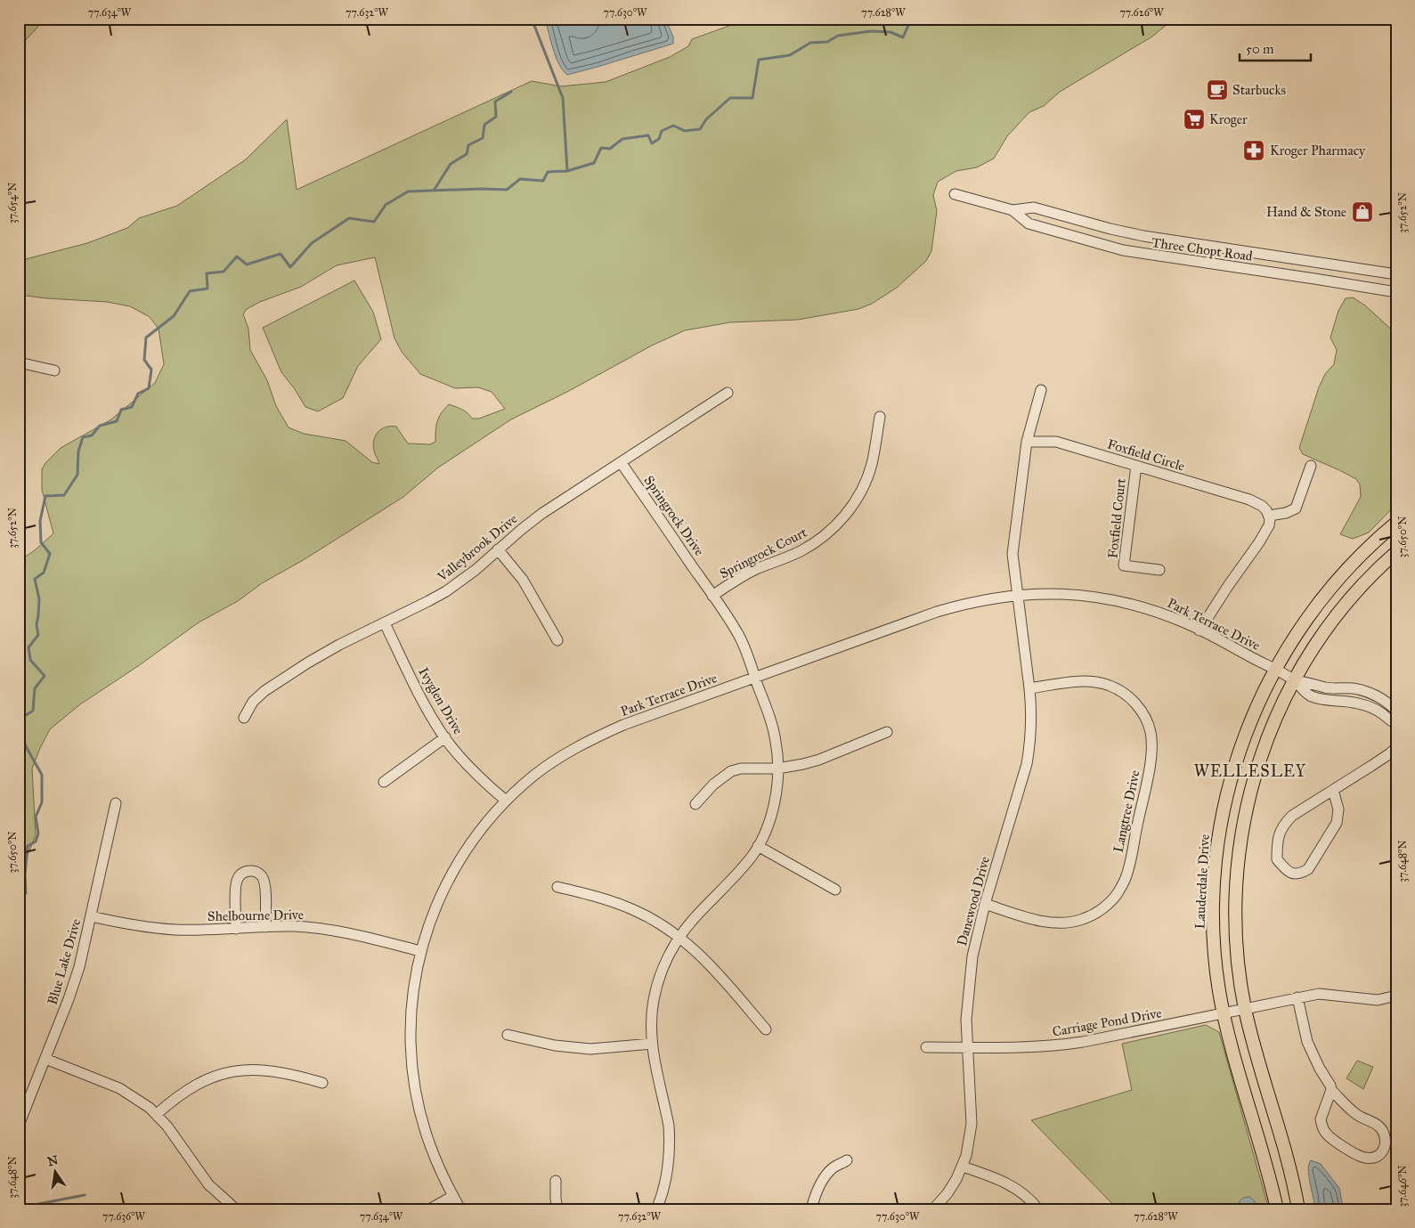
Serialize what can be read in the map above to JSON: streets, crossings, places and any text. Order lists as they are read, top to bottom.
{
  "streets": {
    "main road": ["Lauderdale Drive"],
    "street": [
      "Three Chopt Road",
      "Foxfield Circle",
      "Springrock Drive",
      "Foxfield Court",
      "Valleybrook Drive",
      "Springrock Court",
      "Park Terrace Drive",
      "Ivyglen Drive",
      "Langtree Drive",
      "Danewood Drive",
      "Shelbourne Drive",
      "Blue Lake Drive",
      "Carriage Pond Drive"
    ]
  },
  "crossings": [
    ["Foxfield Circle", "Foxfield Court"],
    ["Springrock Drive", "Valleybrook Drive"],
    ["Springrock Drive", "Springrock Court"],
    ["Springrock Drive", "Park Terrace Drive"],
    ["Valleybrook Drive", "Ivyglen Drive"],
    ["Park Terrace Drive", "Ivyglen Drive"],
    ["Park Terrace Drive", "Lauderdale Drive"],
    ["Park Terrace Drive", "Danewood Drive"],
    ["Park Terrace Drive", "Shelbourne Drive"],
    ["Langtree Drive", "Danewood Drive"],
    ["Lauderdale Drive", "Carriage Pond Drive"],
    ["Danewood Drive", "Carriage Pond Drive"],
    ["Shelbourne Drive", "Blue Lake Drive"]
  ],
  "districts": ["WELLESLEY"],
  "places": {
    "cafe": ["Starbucks"],
    "supermarket": ["Kroger"],
    "pharmacy": ["Kroger Pharmacy"],
    "shop": ["Hand & Stone"]
  },
  "scale_bar": "50 m",
  "north": "top",
  "coordinates": [
    "77.634°W",
    "77.632°W",
    "77.630°W",
    "77.628°W",
    "77.626°W",
    "37.654°N",
    "37.652°N",
    "37.650°N",
    "37.648°N",
    "37.646°N",
    "77.636°W"
  ]
}
